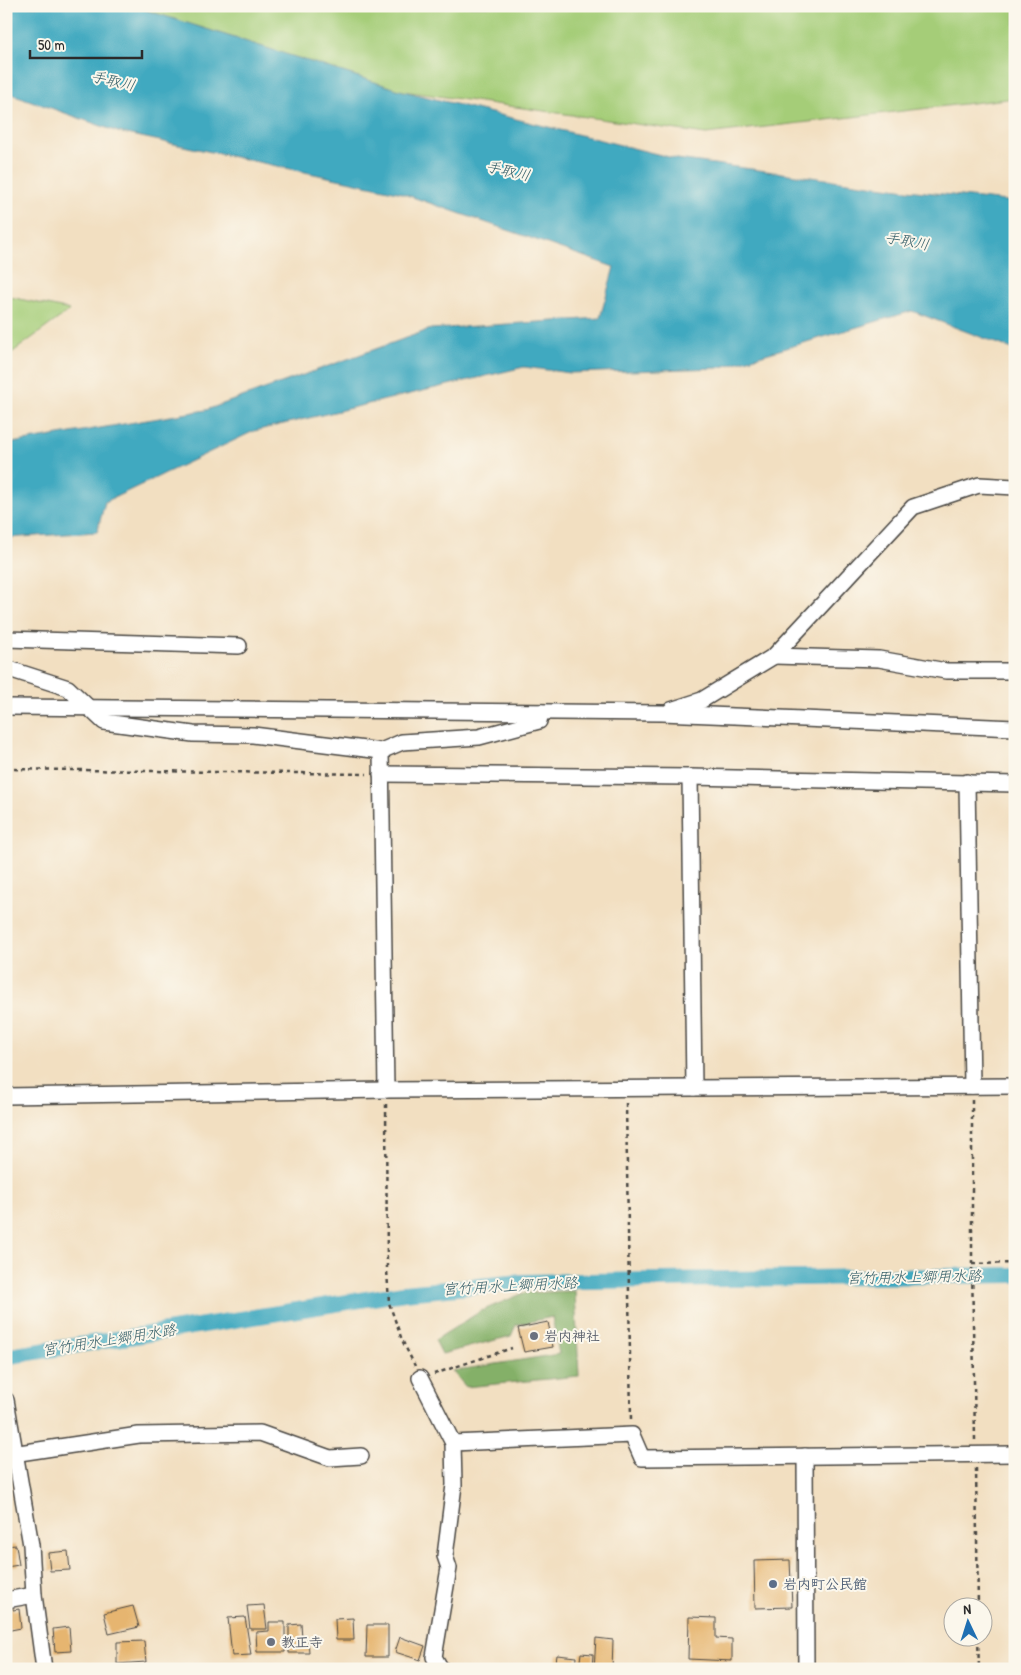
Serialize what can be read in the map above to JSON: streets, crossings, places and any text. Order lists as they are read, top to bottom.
{
  "water": ["手取川", "宮竹用水上郷用水路"],
  "places": ["岩内神社", "岩内町公民館", "教正寺"],
  "scale_bar": "50 m",
  "north": "top"
}
